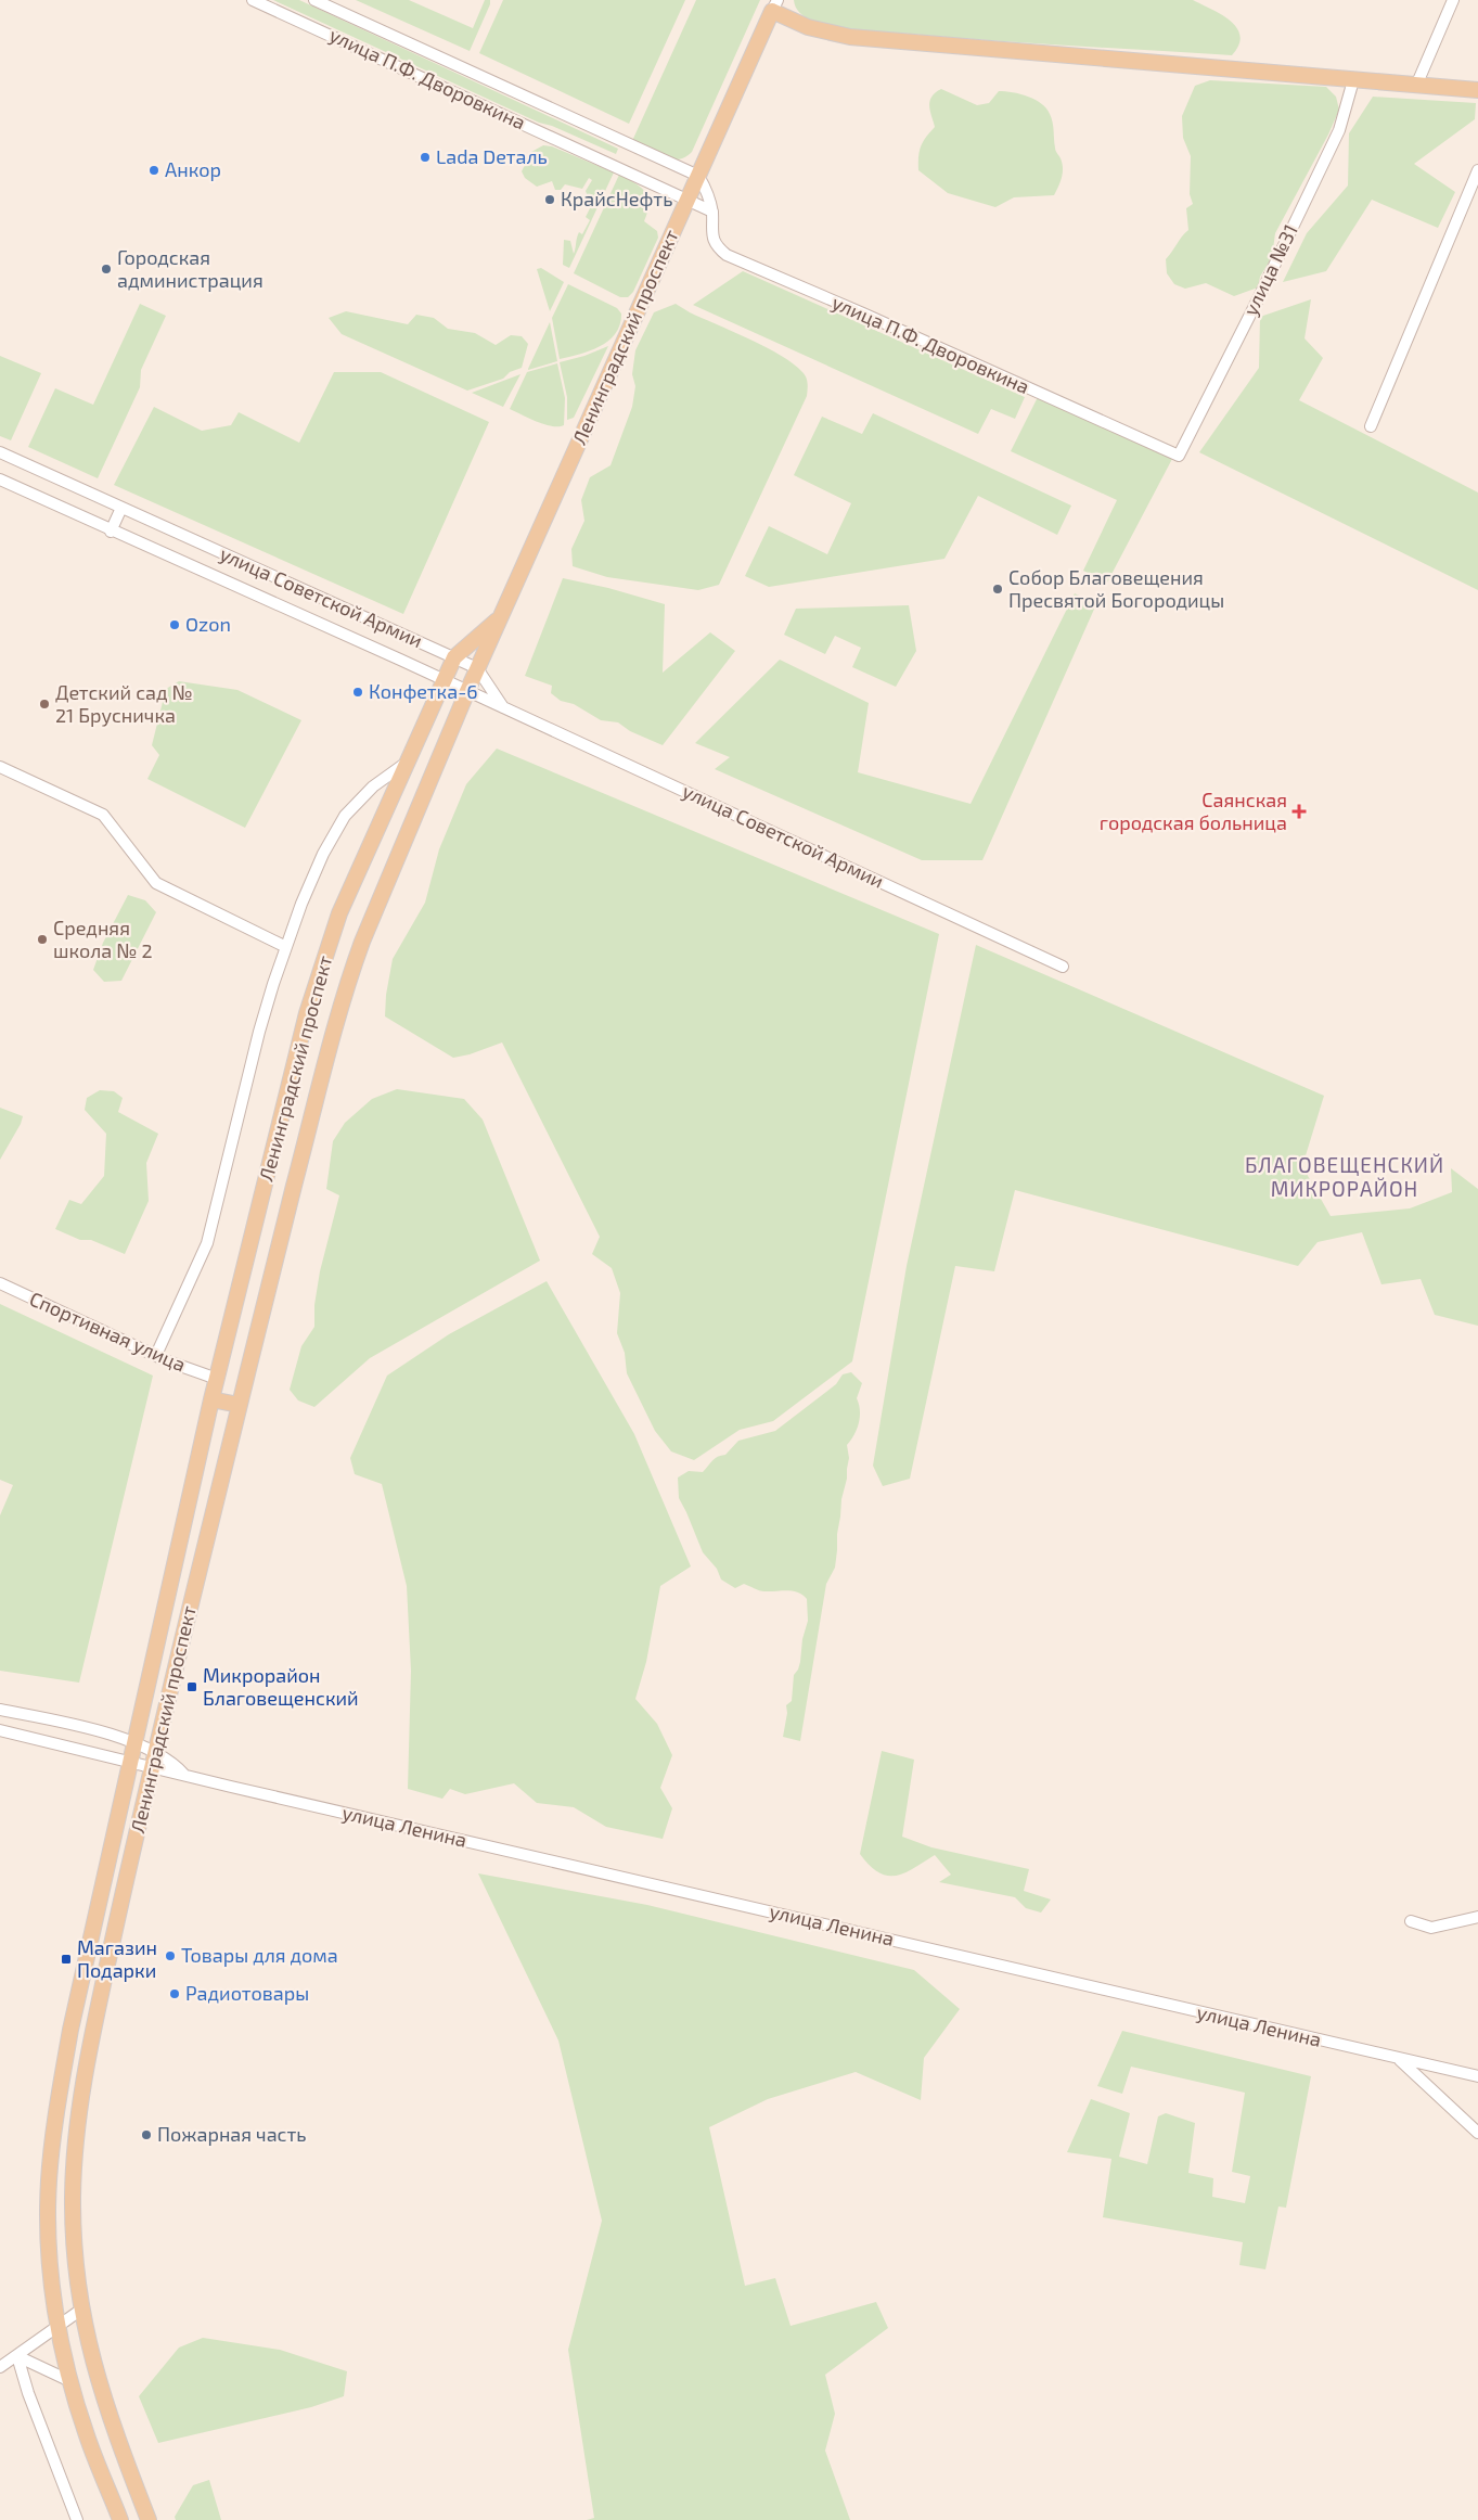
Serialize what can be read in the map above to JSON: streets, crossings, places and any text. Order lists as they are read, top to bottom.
{
  "streets": {
    "main road": ["Ленинградский проспект"],
    "street": [
      "улица П.Ф. Дворовкина",
      "улица №31",
      "улица Советской Армии",
      "Спортивная улица",
      "улица Ленина"
    ]
  },
  "crossings": [
    ["улица П.Ф. Дворовкина", "улица №31"],
    ["улица П.Ф. Дворовкина", "Ленинградский проспект"],
    ["Ленинградский проспект", "улица Советской Армии"],
    ["Ленинградский проспект", "Спортивная улица"],
    ["Ленинградский проспект", "улица Ленина"]
  ],
  "districts": ["БЛАГОВЕЩЕНСКИЙ МИКРОРАЙОН"],
  "places": {
    "other": [
      "Lada Dеталь",
      "Анкор",
      "КрайсНефть",
      "Городская администрация",
      "Собор Благовещения Пресвятой Богородицы",
      "Ozon",
      "Конфетка-6",
      "Детский сад № 21 Брусничка",
      "Средняя школа № 2",
      "Товары для дома",
      "Радиотовары",
      "Пожарная часть"
    ],
    "health": ["Саянская городская больница"],
    "transit": ["Микрорайон Благовещенский", "Магазин Подарки"]
  }
}
